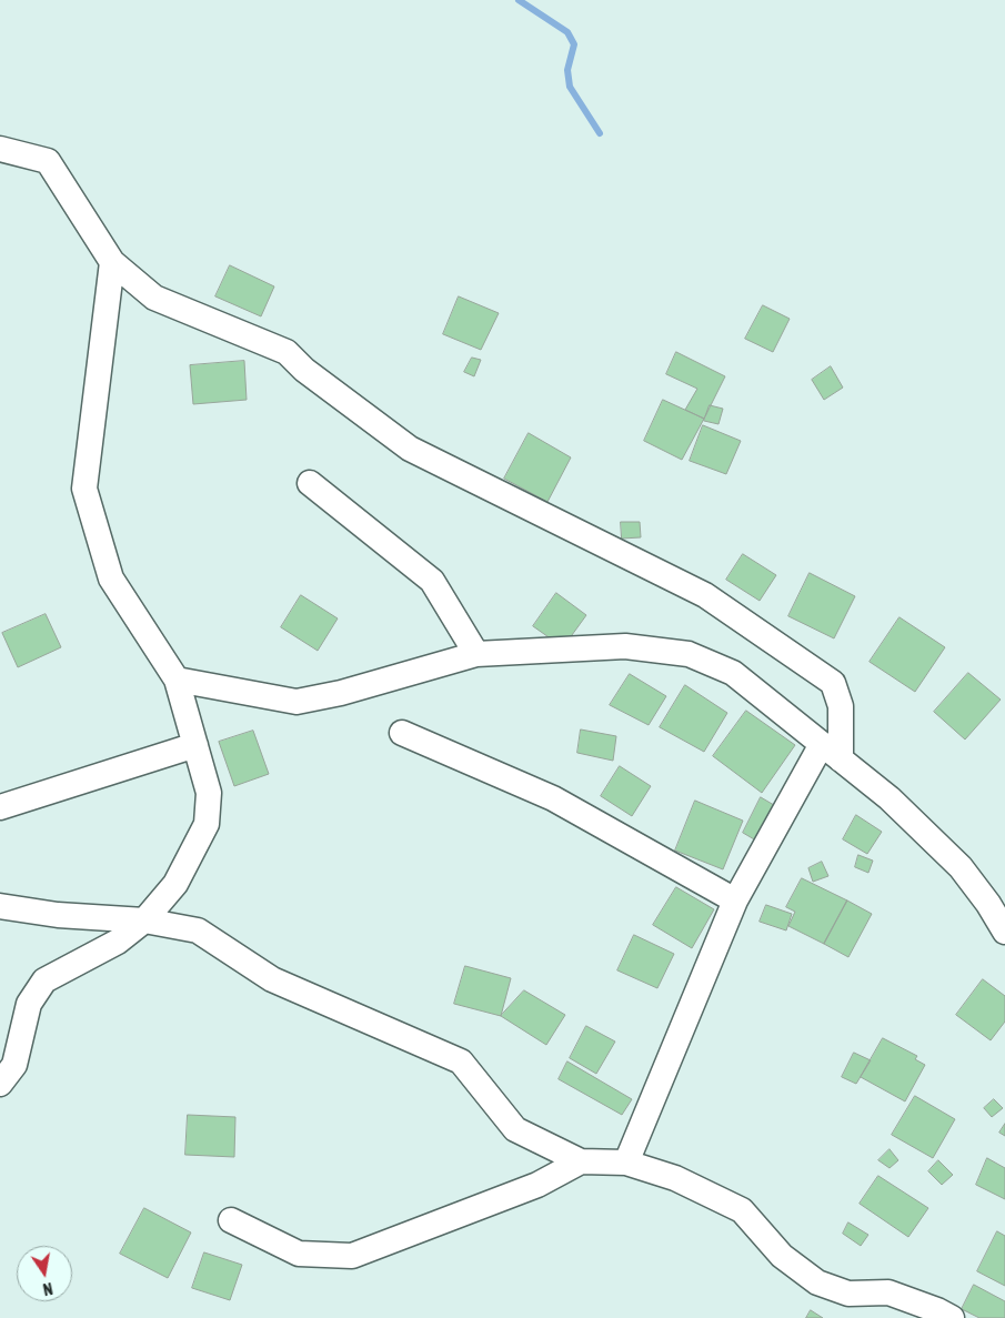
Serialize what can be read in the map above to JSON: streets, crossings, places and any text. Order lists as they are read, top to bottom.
{
  "north": "bottom"
}
